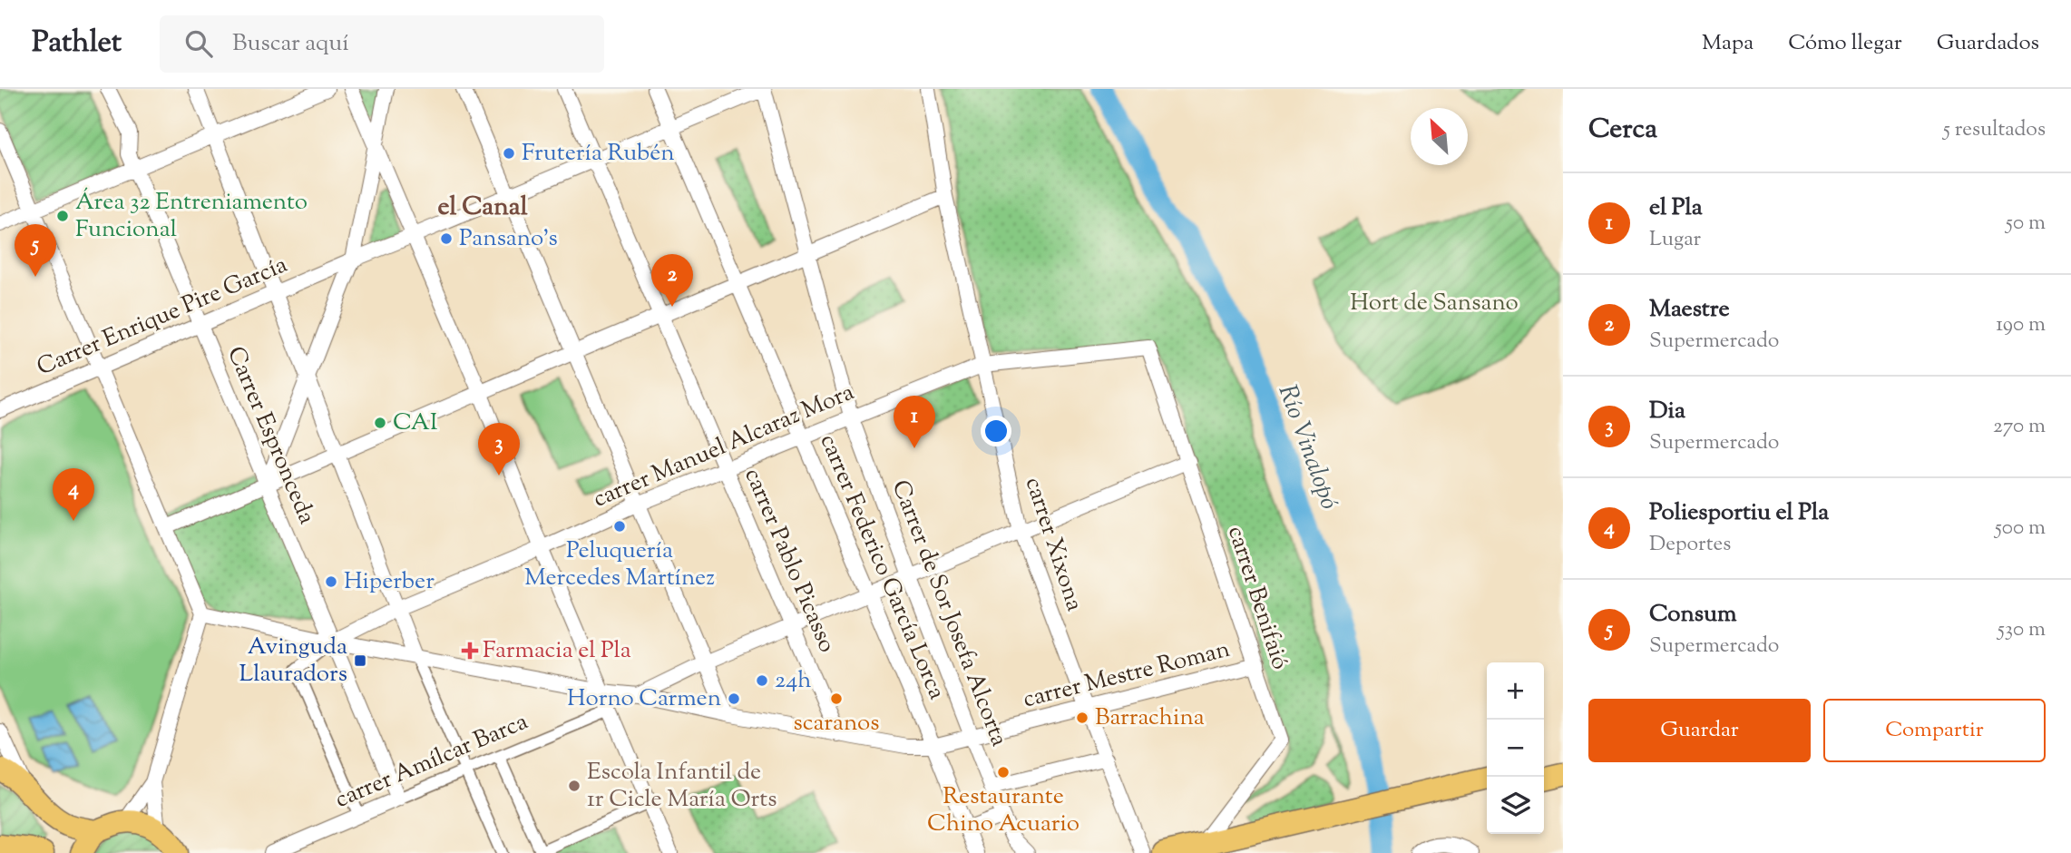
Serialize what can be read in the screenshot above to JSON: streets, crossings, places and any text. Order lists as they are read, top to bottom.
{
  "streets": {
    "street": [
      "Carrer Enrique Pire García",
      "Carrer Espronceda",
      "carrer Manuel Alcaraz Mora",
      "carrer Xixona",
      "carrer Pablo Picasso",
      "carrer Federico García Lorca",
      "carrer Benifaió",
      "Carrer de Sor Josefa Alcorta",
      "carrer Mestre Roman",
      "carrer Amílcar Barca"
    ]
  },
  "crossings": [
    ["Carrer Enrique Pire García", "Carrer Espronceda"],
    ["Carrer Enrique Pire García", "carrer Pablo Picasso"],
    ["Carrer Enrique Pire García", "carrer Federico García Lorca"],
    ["Carrer Enrique Pire García", "Carrer de Sor Josefa Alcorta"],
    ["Carrer Espronceda", "carrer Manuel Alcaraz Mora"],
    ["Carrer Espronceda", "carrer Mestre Roman"],
    ["Carrer Espronceda", "carrer Amílcar Barca"],
    ["carrer Manuel Alcaraz Mora", "carrer Xixona"],
    ["carrer Manuel Alcaraz Mora", "carrer Pablo Picasso"],
    ["carrer Manuel Alcaraz Mora", "carrer Federico García Lorca"],
    ["carrer Manuel Alcaraz Mora", "carrer Benifaió"],
    ["carrer Manuel Alcaraz Mora", "Carrer de Sor Josefa Alcorta"],
    ["carrer Manuel Alcaraz Mora", "carrer Mestre Roman"],
    ["carrer Xixona", "carrer Mestre Roman"],
    ["carrer Pablo Picasso", "carrer Mestre Roman"],
    ["carrer Federico García Lorca", "carrer Mestre Roman"],
    ["carrer Benifaió", "carrer Mestre Roman"],
    ["Carrer de Sor Josefa Alcorta", "carrer Mestre Roman"]
  ],
  "districts": ["el Canal"],
  "water": ["Río Vinalopó"],
  "parks": ["Hort de Sansano"],
  "places": {
    "other": [
      "Frutería Rubén",
      "Área 32 Entreniamento Funcional",
      "Pansano's",
      "CAI",
      "Peluquería Mercedes Martínez",
      "Hiperber",
      "24h",
      "Horno Carmen",
      "scaranos",
      "Barrachina",
      "Restaurante Chino Acuario",
      "Escola Infantil de 1r Cicle María Orts"
    ],
    "health": ["Farmacia el Pla"],
    "transit": ["Avinguda Llauradors"]
  },
  "north": "top left",
  "page": {
    "header": "Pathlet",
    "search": "Buscar aquí",
    "nav": ["Mapa", "Cómo llegar", "Guardados"],
    "heading": ["Cerca", "5 resultados"],
    "list": [
      {
        "mark": "1",
        "name": "el Pla",
        "note": "Lugar",
        "value": "50 m"
      },
      {
        "mark": "2",
        "name": "Maestre",
        "note": "Supermercado",
        "value": "190 m"
      },
      {
        "mark": "3",
        "name": "Dia",
        "note": "Supermercado",
        "value": "270 m"
      },
      {
        "mark": "4",
        "name": "Poliesportiu el Pla",
        "note": "Deportes",
        "value": "500 m"
      },
      {
        "mark": "5",
        "name": "Consum",
        "note": "Supermercado",
        "value": "530 m"
      }
    ],
    "pins": [
      "5",
      "2",
      "1",
      "3",
      "4"
    ],
    "map_buttons": ["+", "−"],
    "buttons": ["Guardar", "Compartir"]
  }
}
